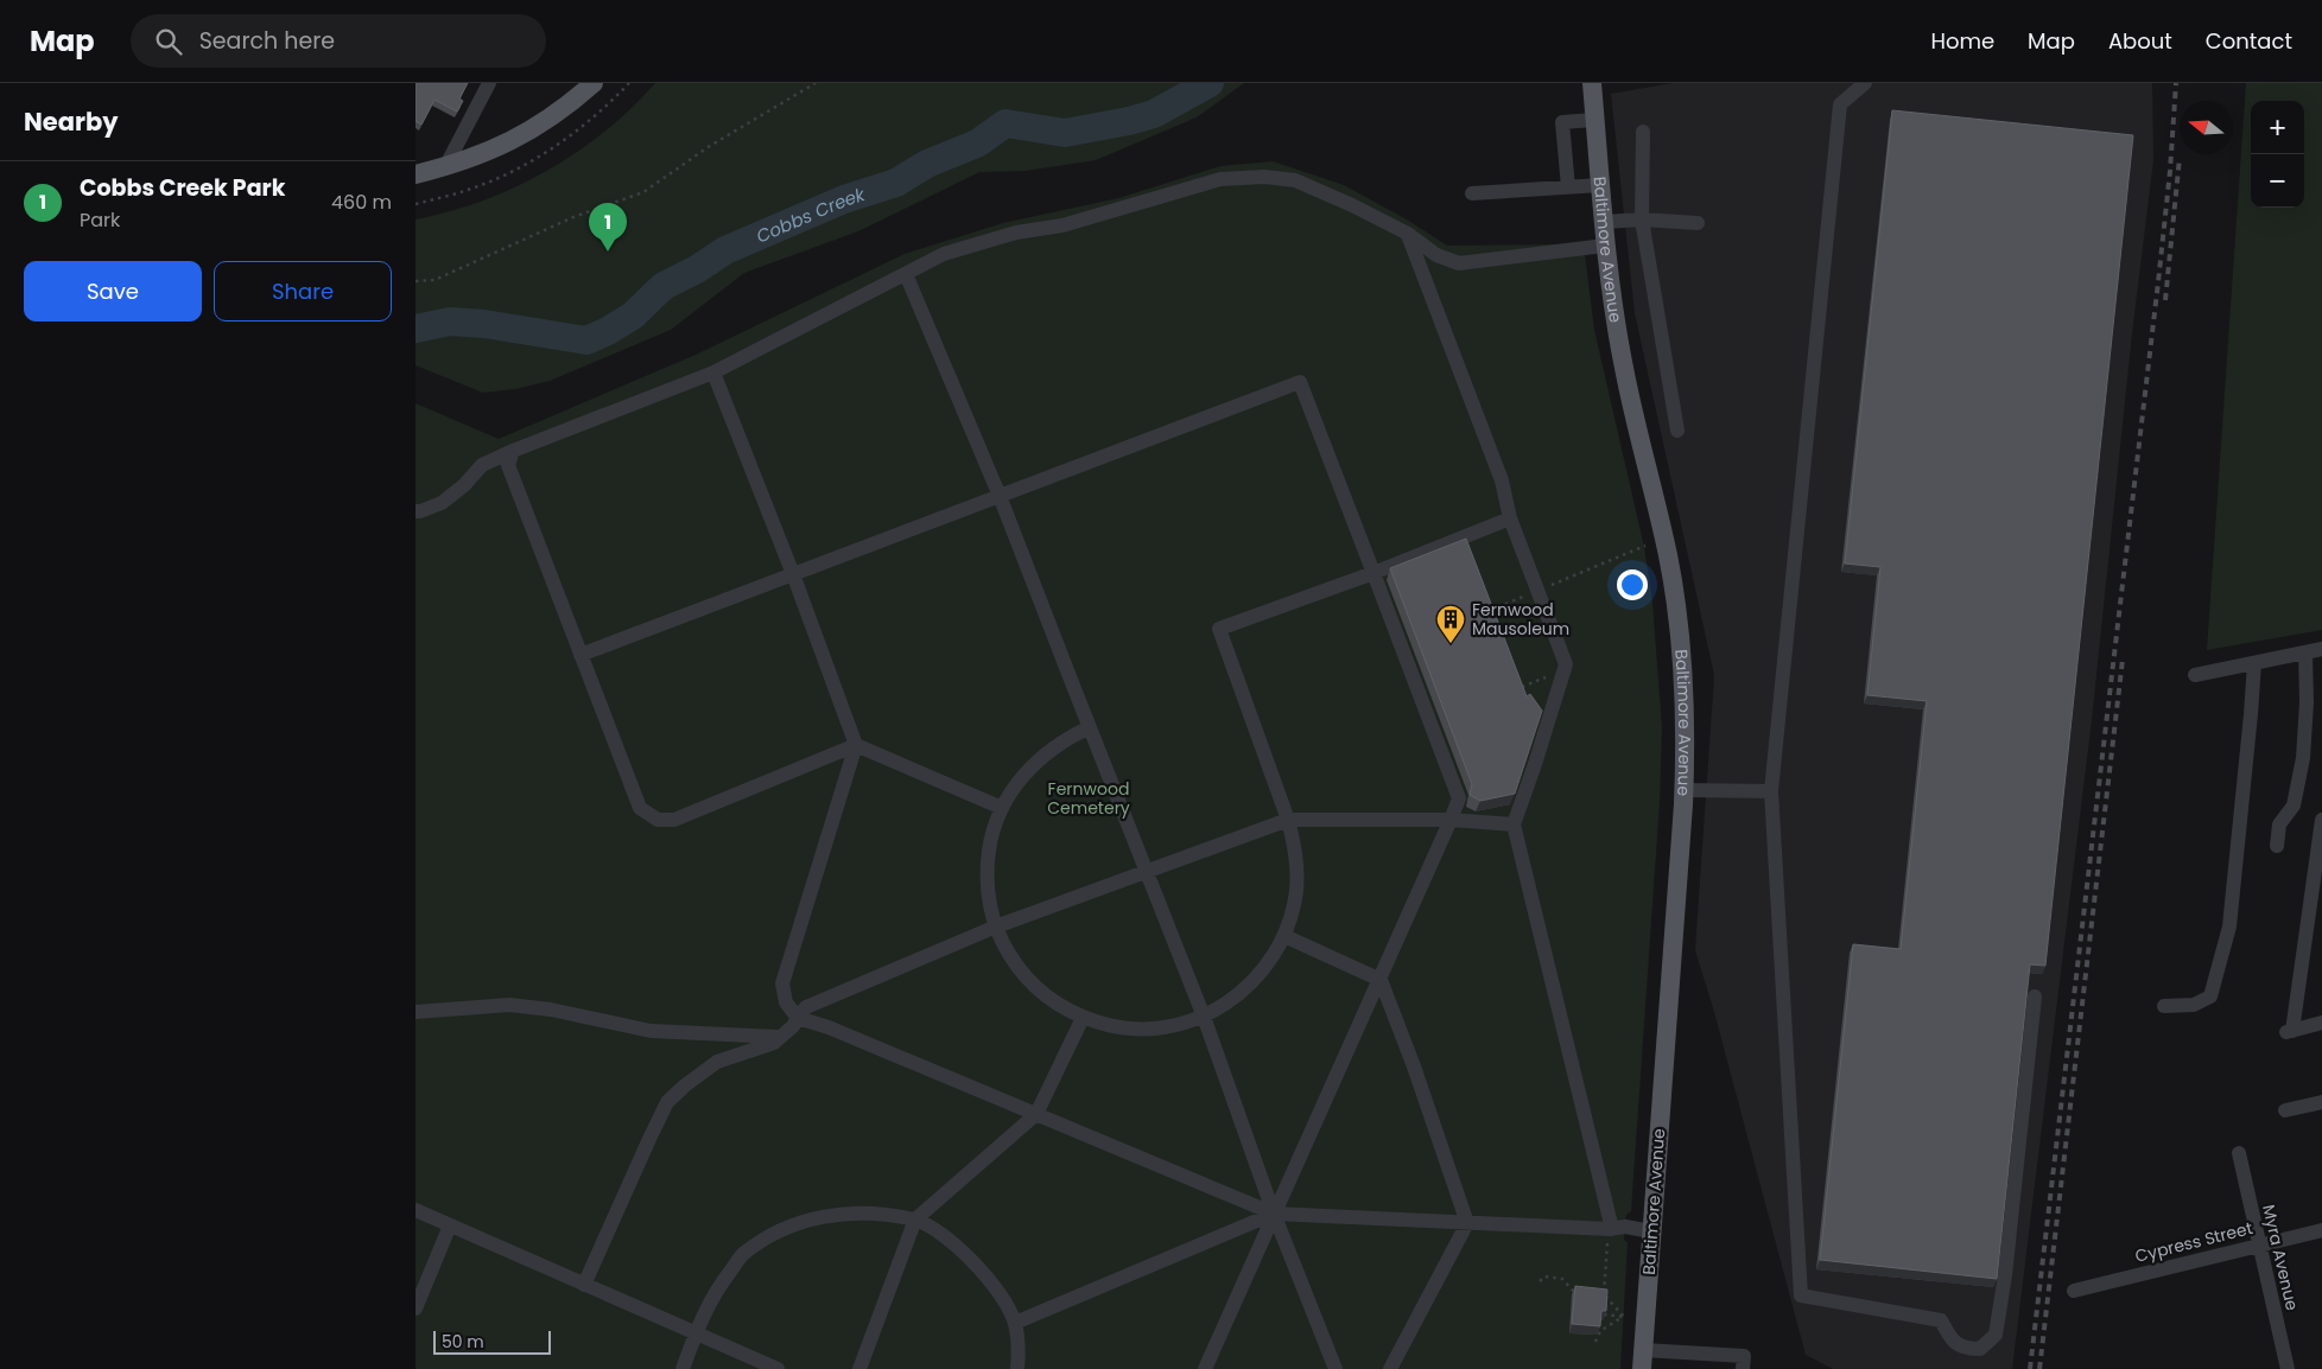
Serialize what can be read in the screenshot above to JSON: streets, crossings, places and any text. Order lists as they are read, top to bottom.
{
  "streets": {
    "main road": ["Baltimore Avenue"],
    "street": ["Cypress Street", "Myra Avenue"]
  },
  "crossings": [
    ["Cypress Street", "Myra Avenue"]
  ],
  "water": ["Cobbs Creek"],
  "parks": ["Fernwood Cemetery"],
  "places": {
    "building": ["Fernwood Mausoleum"]
  },
  "scale_bar": "50 m",
  "north": "left",
  "page": {
    "header": "Map",
    "search": "Search here",
    "nav": [
      "Home",
      "Map",
      "About",
      "Contact"
    ],
    "heading": "Nearby",
    "map_buttons": ["+", "−"],
    "list": [
      {
        "mark": "1",
        "name": "Cobbs Creek Park",
        "note": "Park",
        "value": "460 m"
      }
    ],
    "pins": "1",
    "buttons": ["Save", "Share"],
    "scale": "50 m"
  }
}
